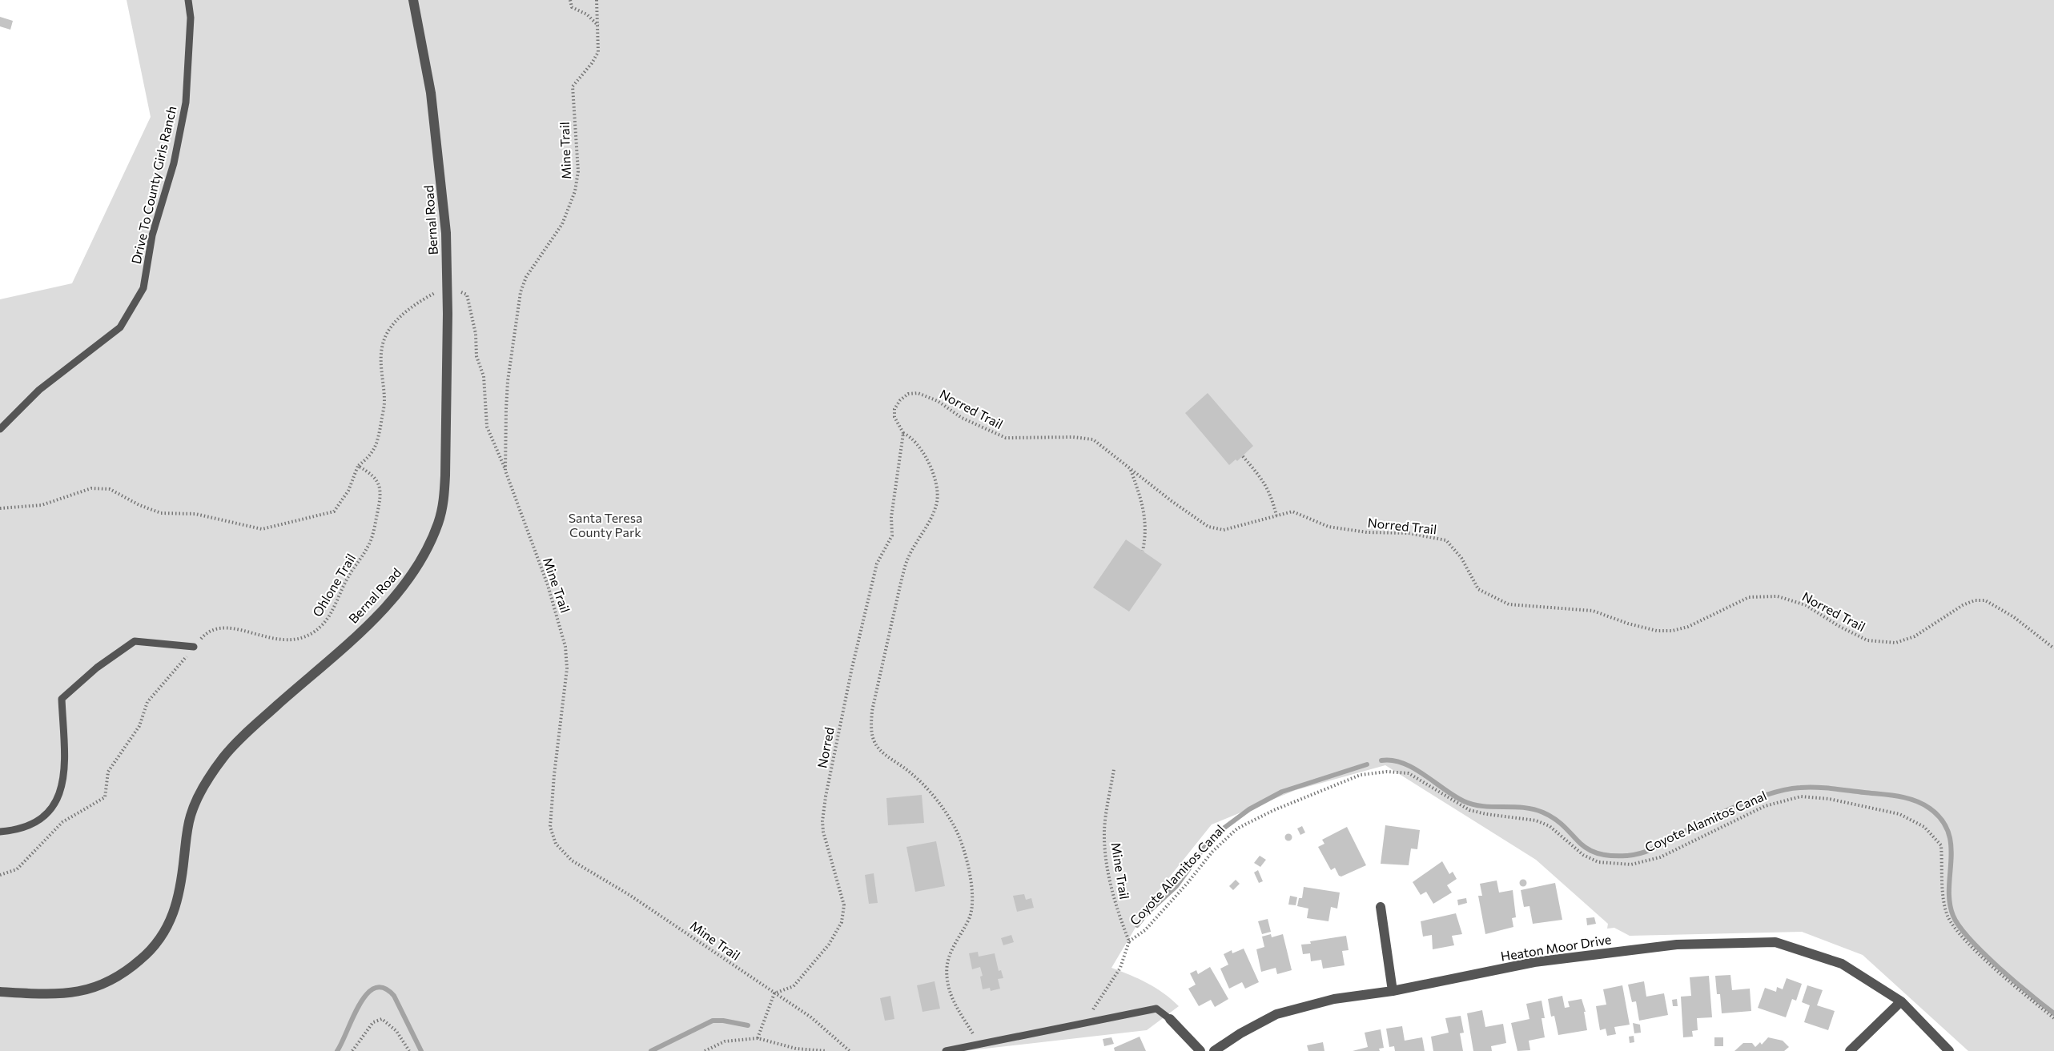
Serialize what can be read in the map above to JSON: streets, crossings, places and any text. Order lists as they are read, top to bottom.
{
  "streets": {
    "street": ["Bernal Road", "Heaton Moor Drive"],
    "lane": ["Drive To County Girls Ranch"],
    "path": [
      "Mine Trail",
      "Norred Trail",
      "Ohlone Trail",
      "Norred",
      "Coyote Alamitos Canal"
    ]
  },
  "crossings": [
    ["Mine Trail", "Norred"],
    ["Mine Trail", "Coyote Alamitos Canal"],
    ["Norred Trail", "Norred"]
  ],
  "parks": ["Santa Teresa County Park"]
}
